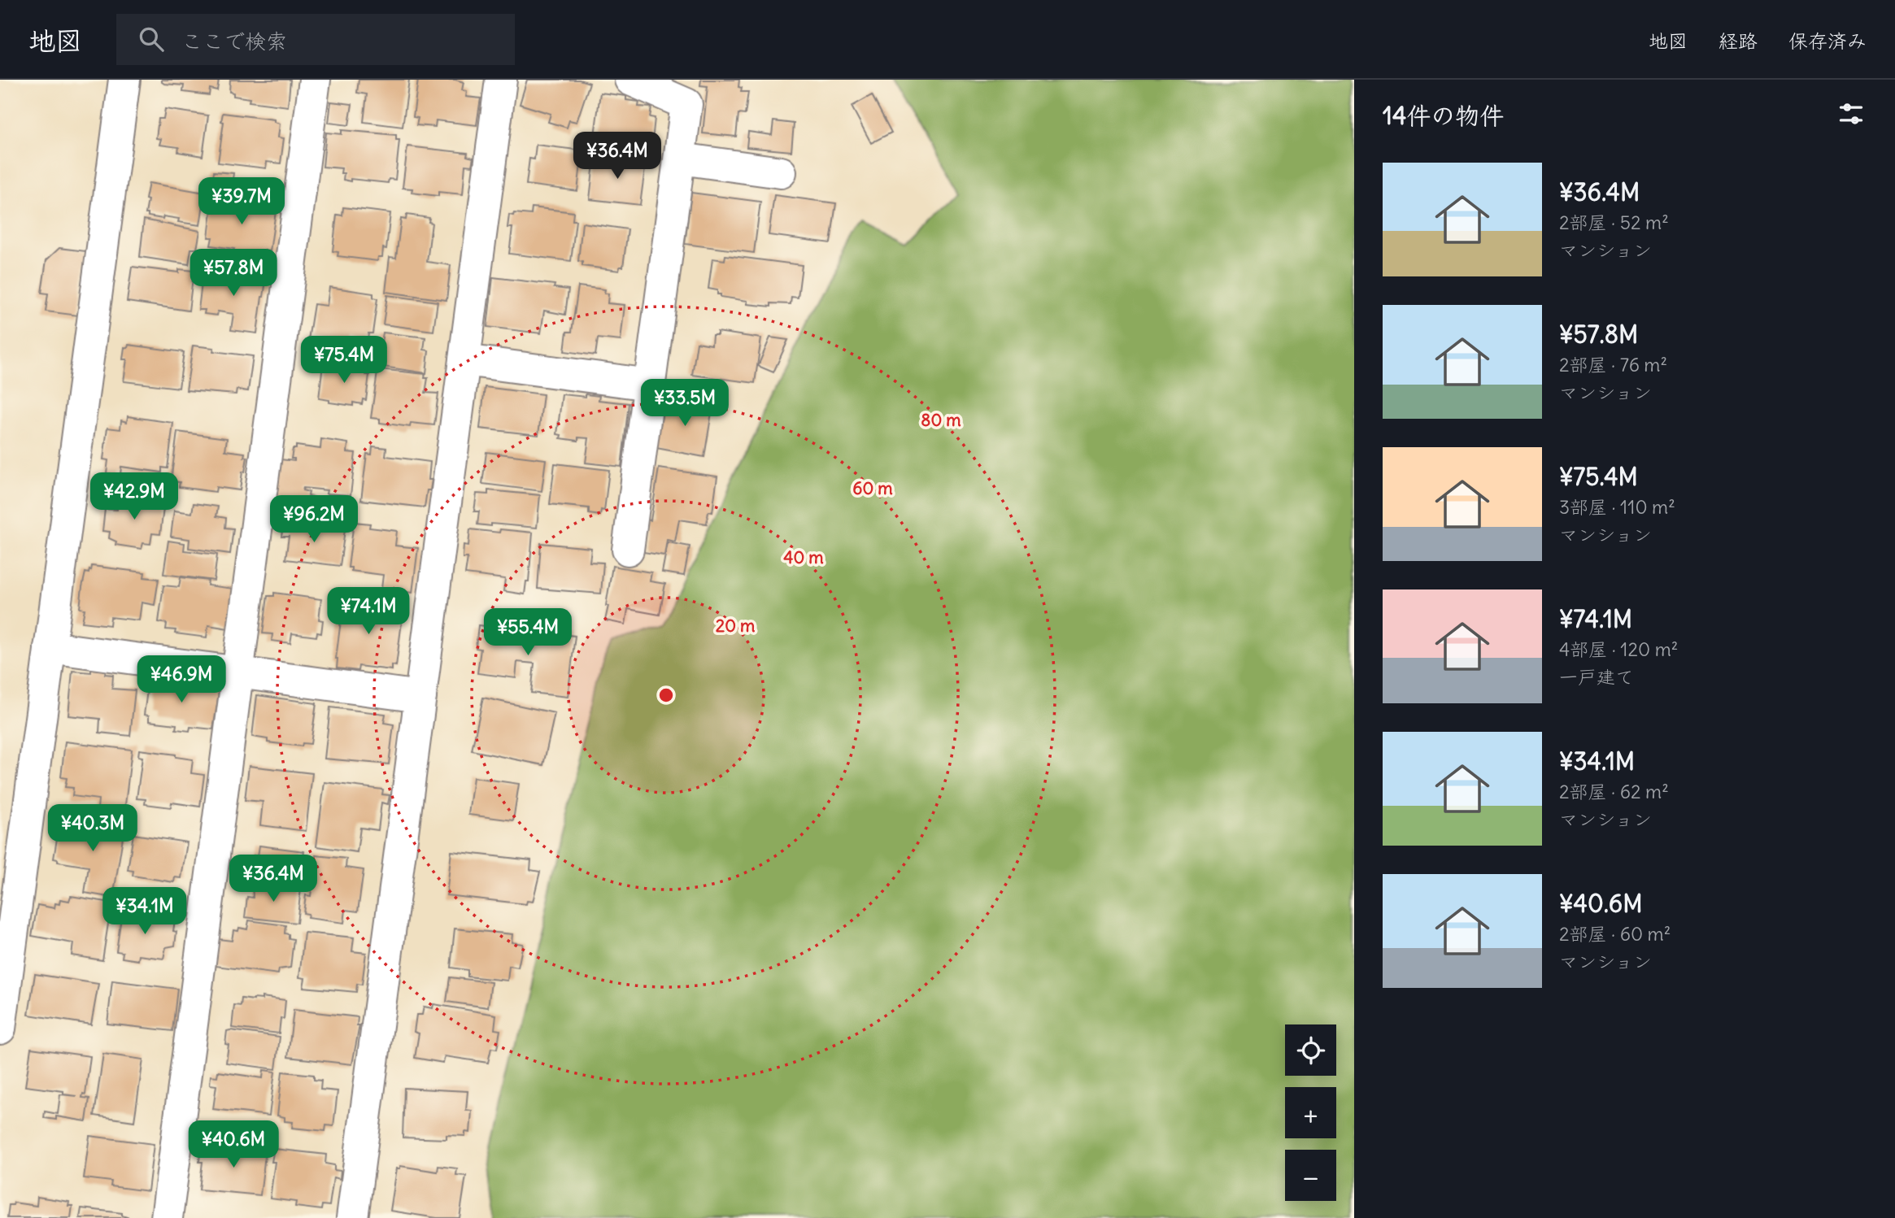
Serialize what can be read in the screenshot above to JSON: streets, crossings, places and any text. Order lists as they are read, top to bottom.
{
  "page": {
    "header": "地図",
    "search": "ここで検索",
    "nav": ["地図", "経路", "保存済み"],
    "heading": "14件の物件",
    "price": [
      "¥36.4M",
      "¥39.7M",
      "¥57.8M",
      "¥75.4M",
      "¥33.5M",
      "¥42.9M",
      "¥96.2M",
      "¥74.1M",
      "¥55.4M",
      "¥46.9M",
      "¥40.3M",
      "¥36.4M",
      "¥34.1M",
      "¥40.6M"
    ],
    "list": [
      {
        "name": "¥36.4M",
        "note": "2部屋 · 52 m² · マンション"
      },
      {
        "name": "¥57.8M",
        "note": "2部屋 · 76 m² · マンション"
      },
      {
        "name": "¥75.4M",
        "note": "3部屋 · 110 m² · マンション"
      },
      {
        "name": "¥74.1M",
        "note": "4部屋 · 120 m² · 一戸建て"
      },
      {
        "name": "¥34.1M",
        "note": "2部屋 · 62 m² · マンション"
      },
      {
        "name": "¥40.6M",
        "note": "2部屋 · 60 m² · マンション"
      }
    ],
    "map_buttons": ["+", "−"]
  },
  "rings": [
    "80 m",
    "60 m",
    "40 m",
    "20 m"
  ]
}
